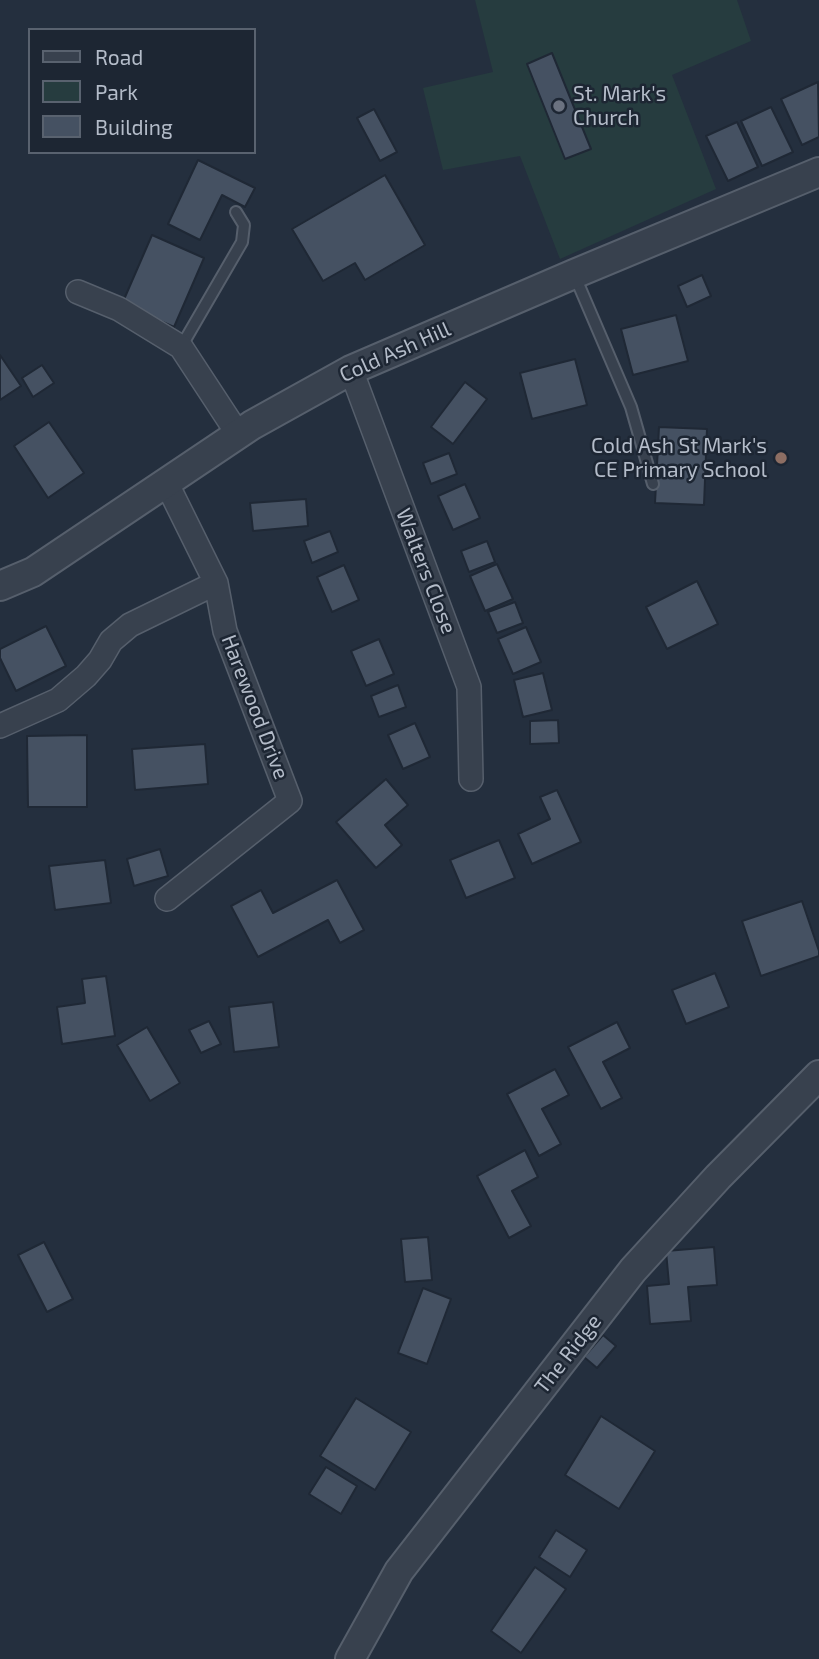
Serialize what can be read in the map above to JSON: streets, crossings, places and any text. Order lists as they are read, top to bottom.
{
  "streets": {
    "street": [
      "Cold Ash Hill",
      "Walters Close",
      "Harewood Drive",
      "The Ridge"
    ]
  },
  "crossings": [
    ["Cold Ash Hill", "Walters Close"],
    ["Cold Ash Hill", "Harewood Drive"]
  ],
  "places": ["St. Mark's Church", "Cold Ash St Mark's CE Primary School"],
  "legend": ["Road", "Park", "Building"]
}
